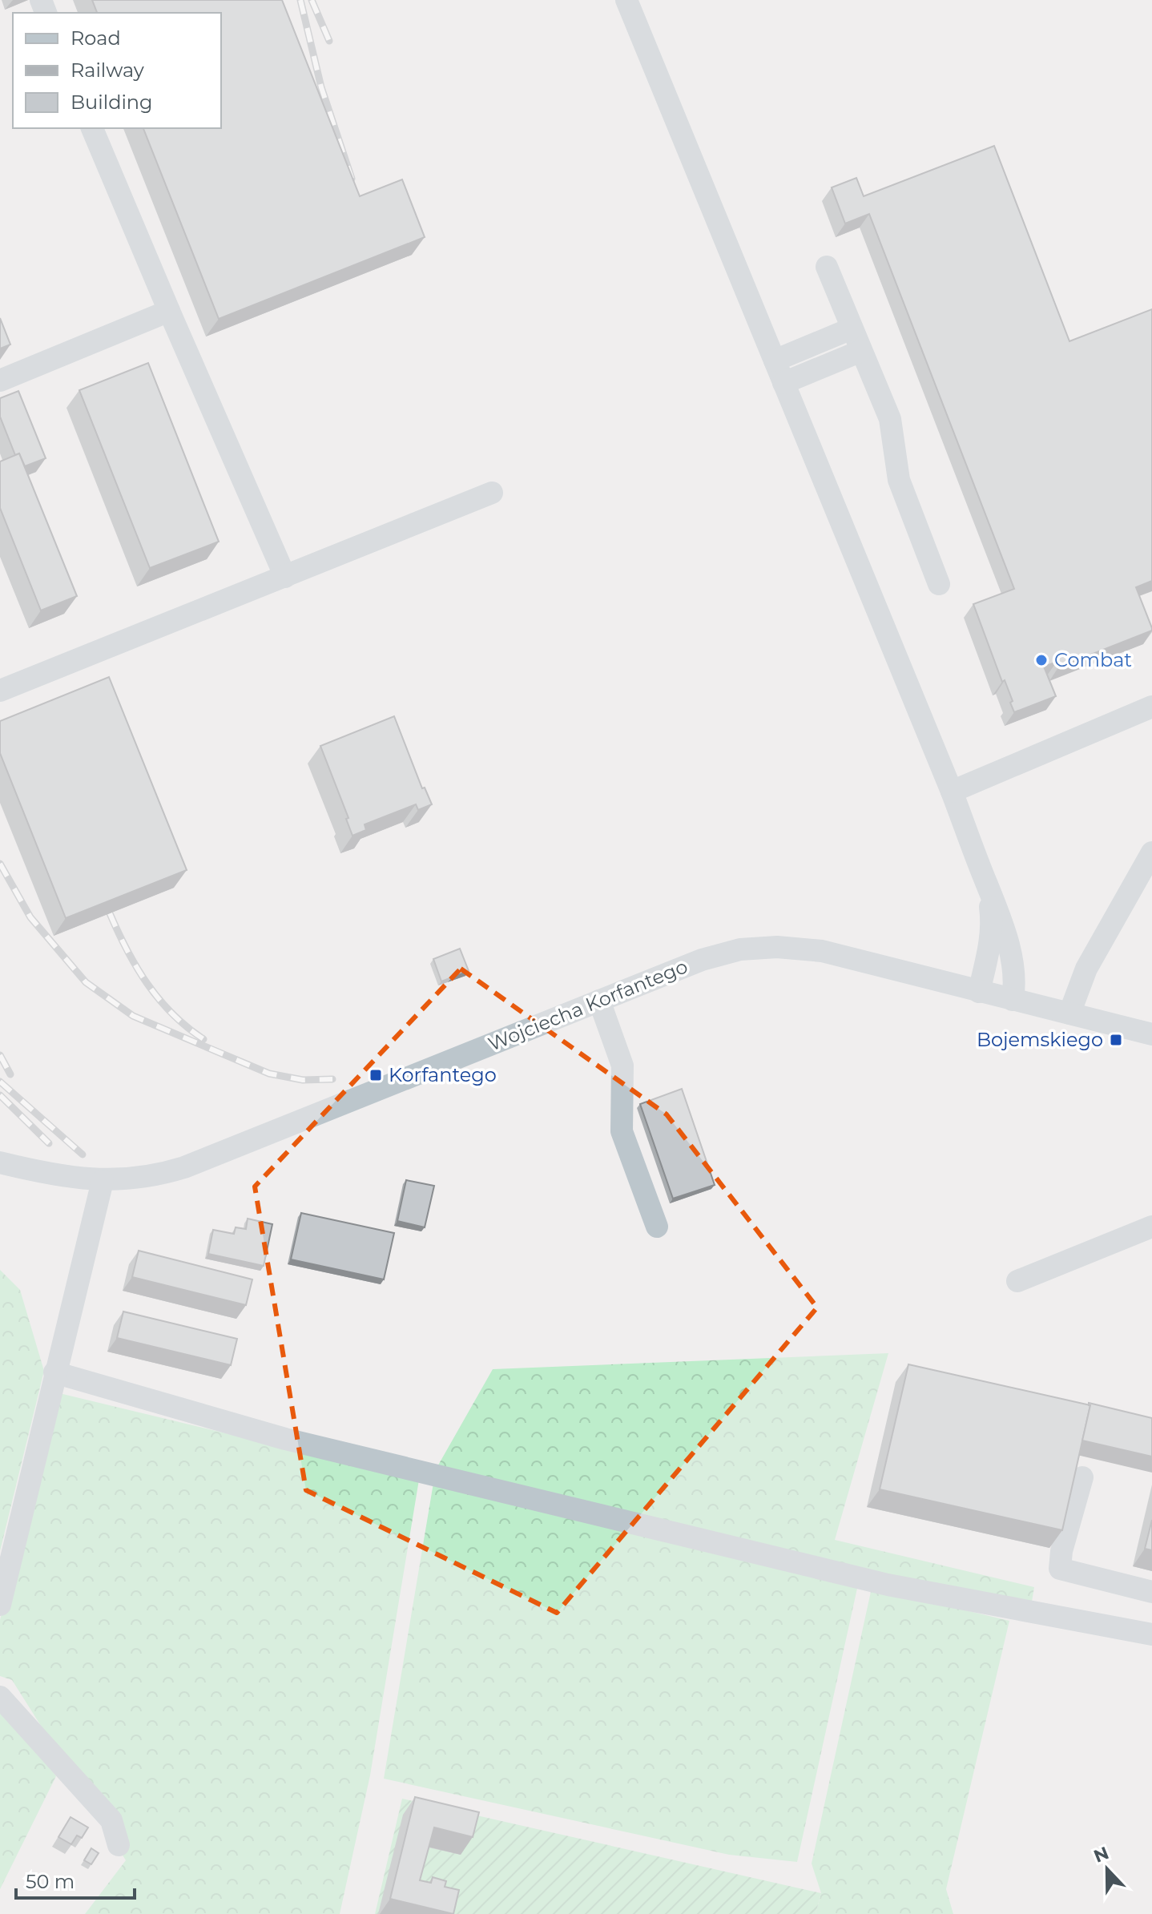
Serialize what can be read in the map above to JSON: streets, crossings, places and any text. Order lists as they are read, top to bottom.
{
  "streets": {
    "street": ["Wojciecha Korfantego"]
  },
  "places": {
    "other": ["Combat"],
    "transit": ["Bojemskiego", "Korfantego"]
  },
  "legend": ["Road", "Railway", "Building"],
  "scale_bar": "50 m",
  "north": "top"
}
